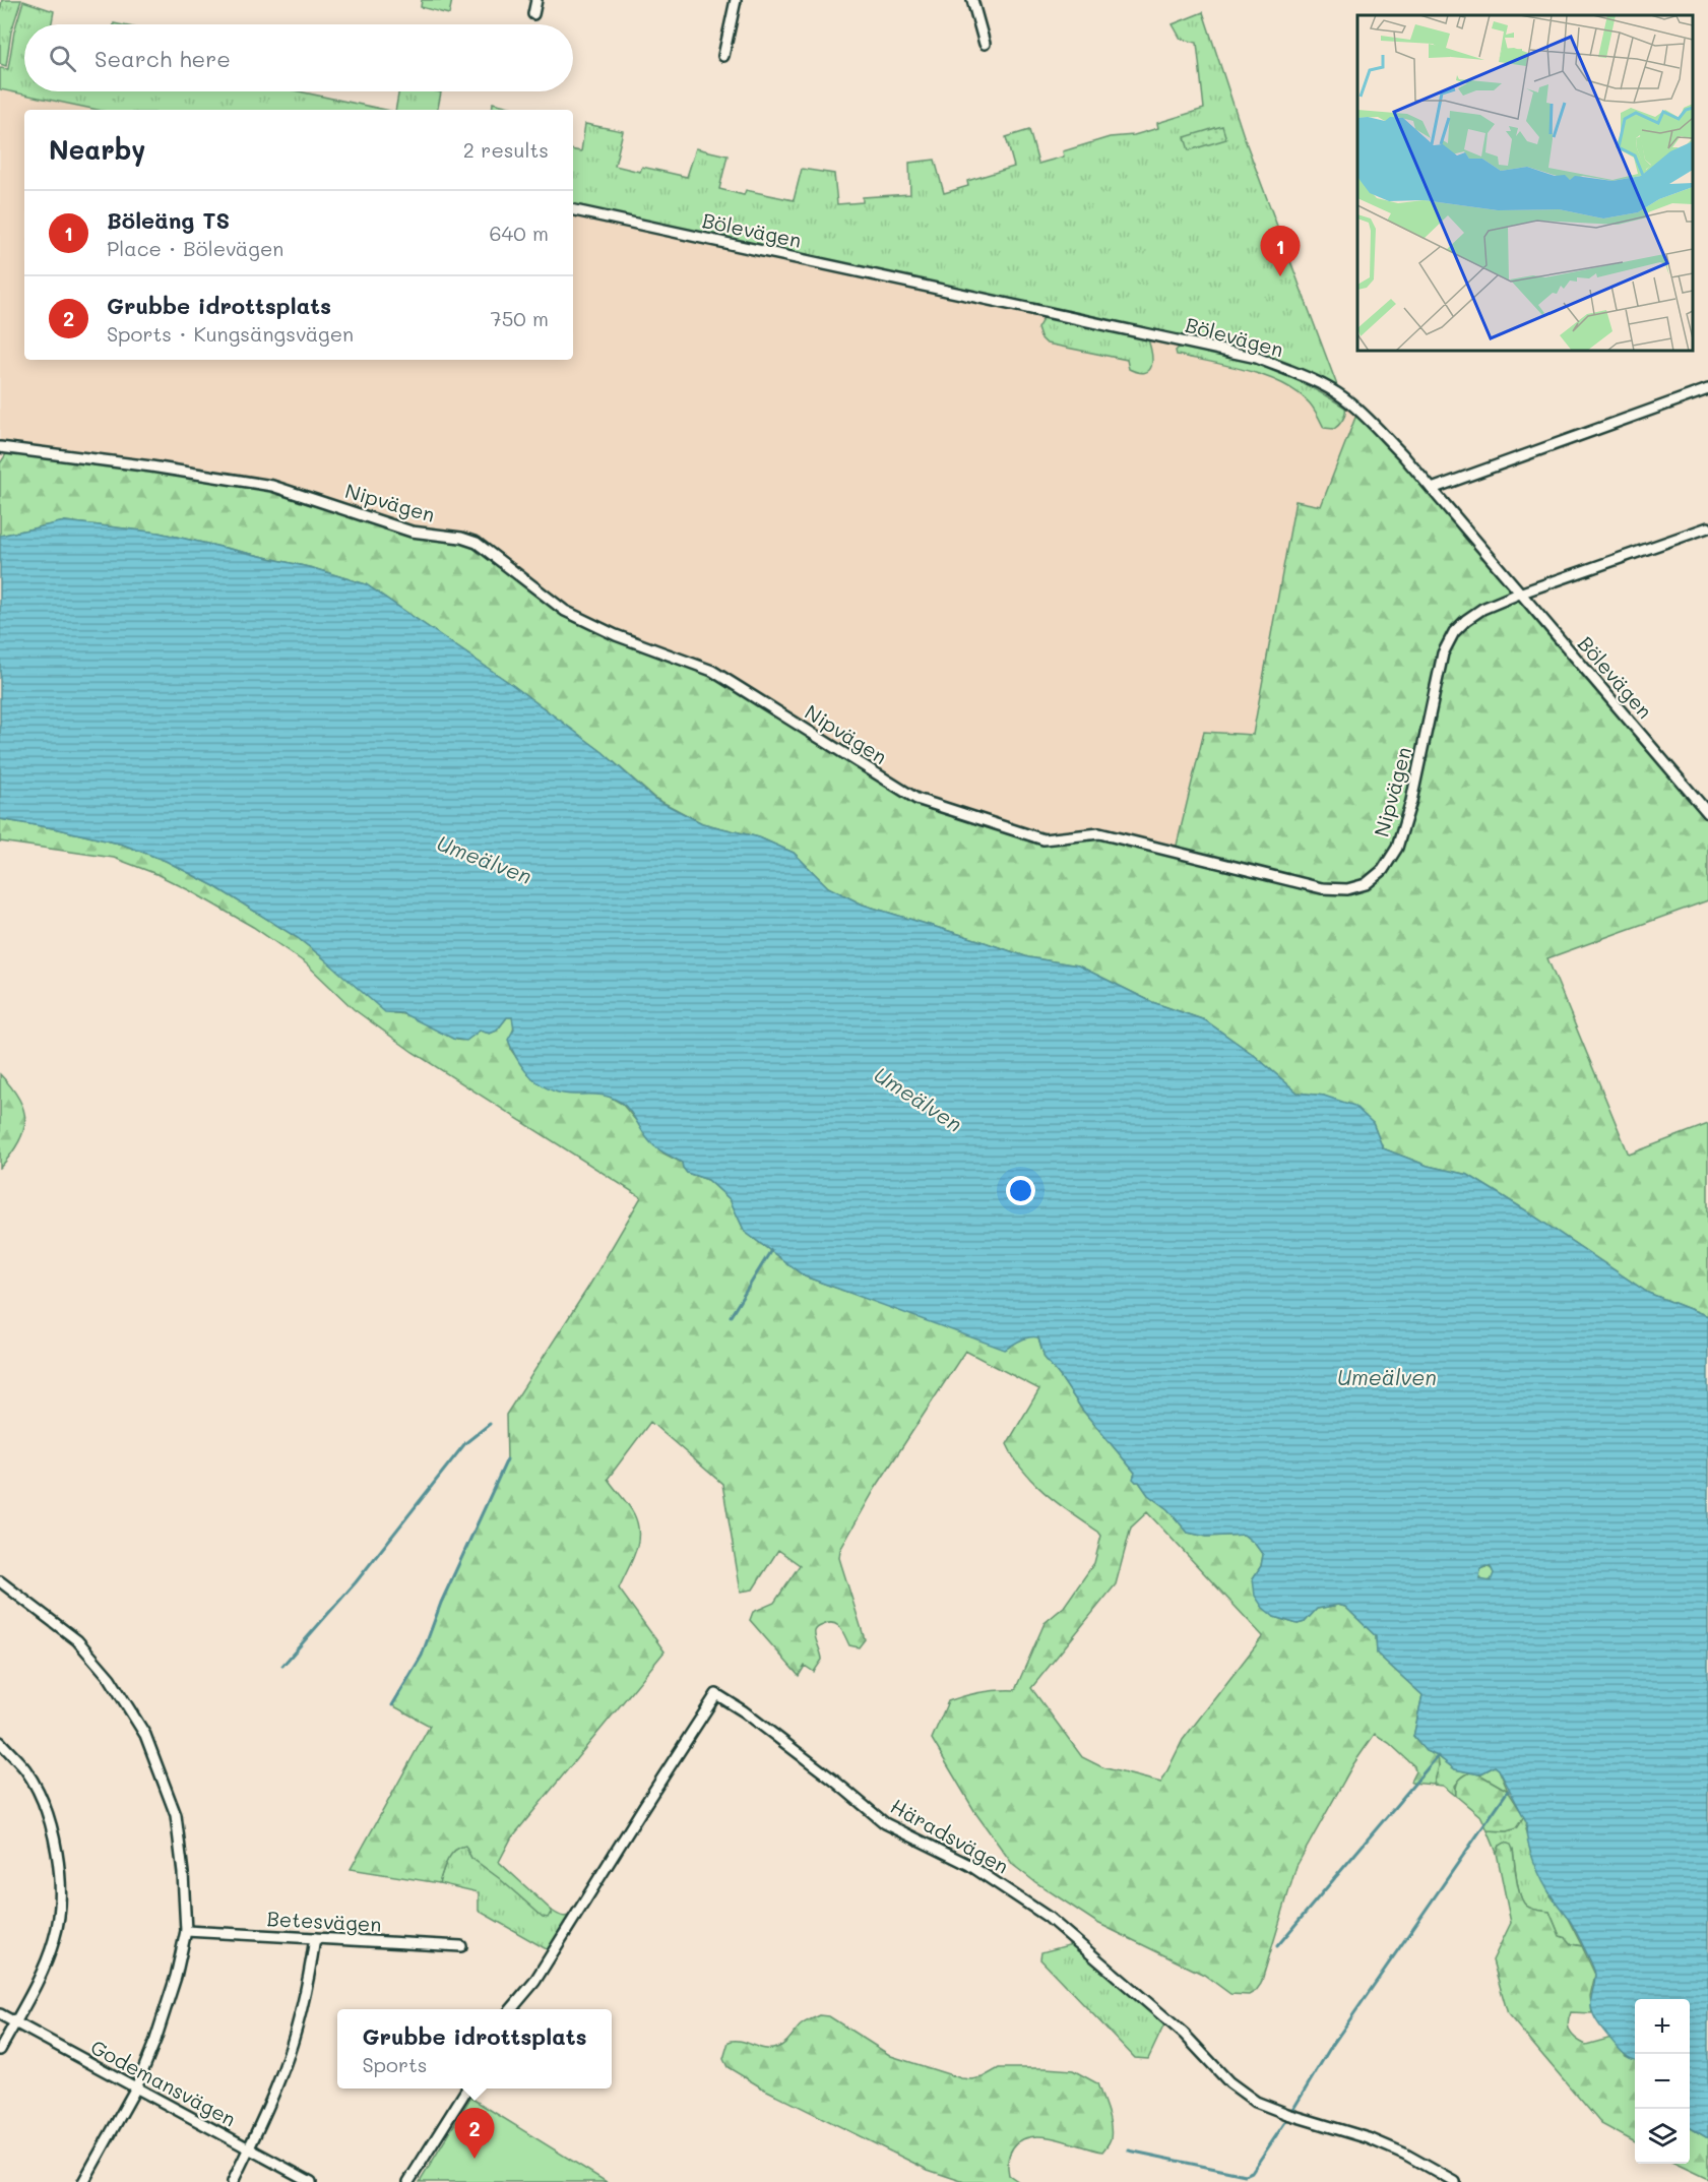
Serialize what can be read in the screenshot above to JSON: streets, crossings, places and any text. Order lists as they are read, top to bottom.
{
  "streets": {
    "street": [
      "Bölevägen",
      "Nipvägen",
      "Häradsvägen",
      "Betesvägen",
      "Godemansvägen"
    ]
  },
  "crossings": [
    ["Bölevägen", "Nipvägen"]
  ],
  "water": ["Umeälven"],
  "page": {
    "search": "Search here",
    "heading": ["Nearby", "2 results"],
    "list": [
      {
        "mark": "1",
        "name": "Böleäng TS",
        "note": "Place · Bölevägen",
        "value": "640 m"
      },
      {
        "mark": "2",
        "name": "Grubbe idrottsplats",
        "note": "Sports · Kungsängsvägen",
        "value": "750 m"
      }
    ],
    "pins": ["1", "2"],
    "map_buttons": ["+", "−"],
    "popup": ["Grubbe idrottsplats", "Sports"]
  }
}
